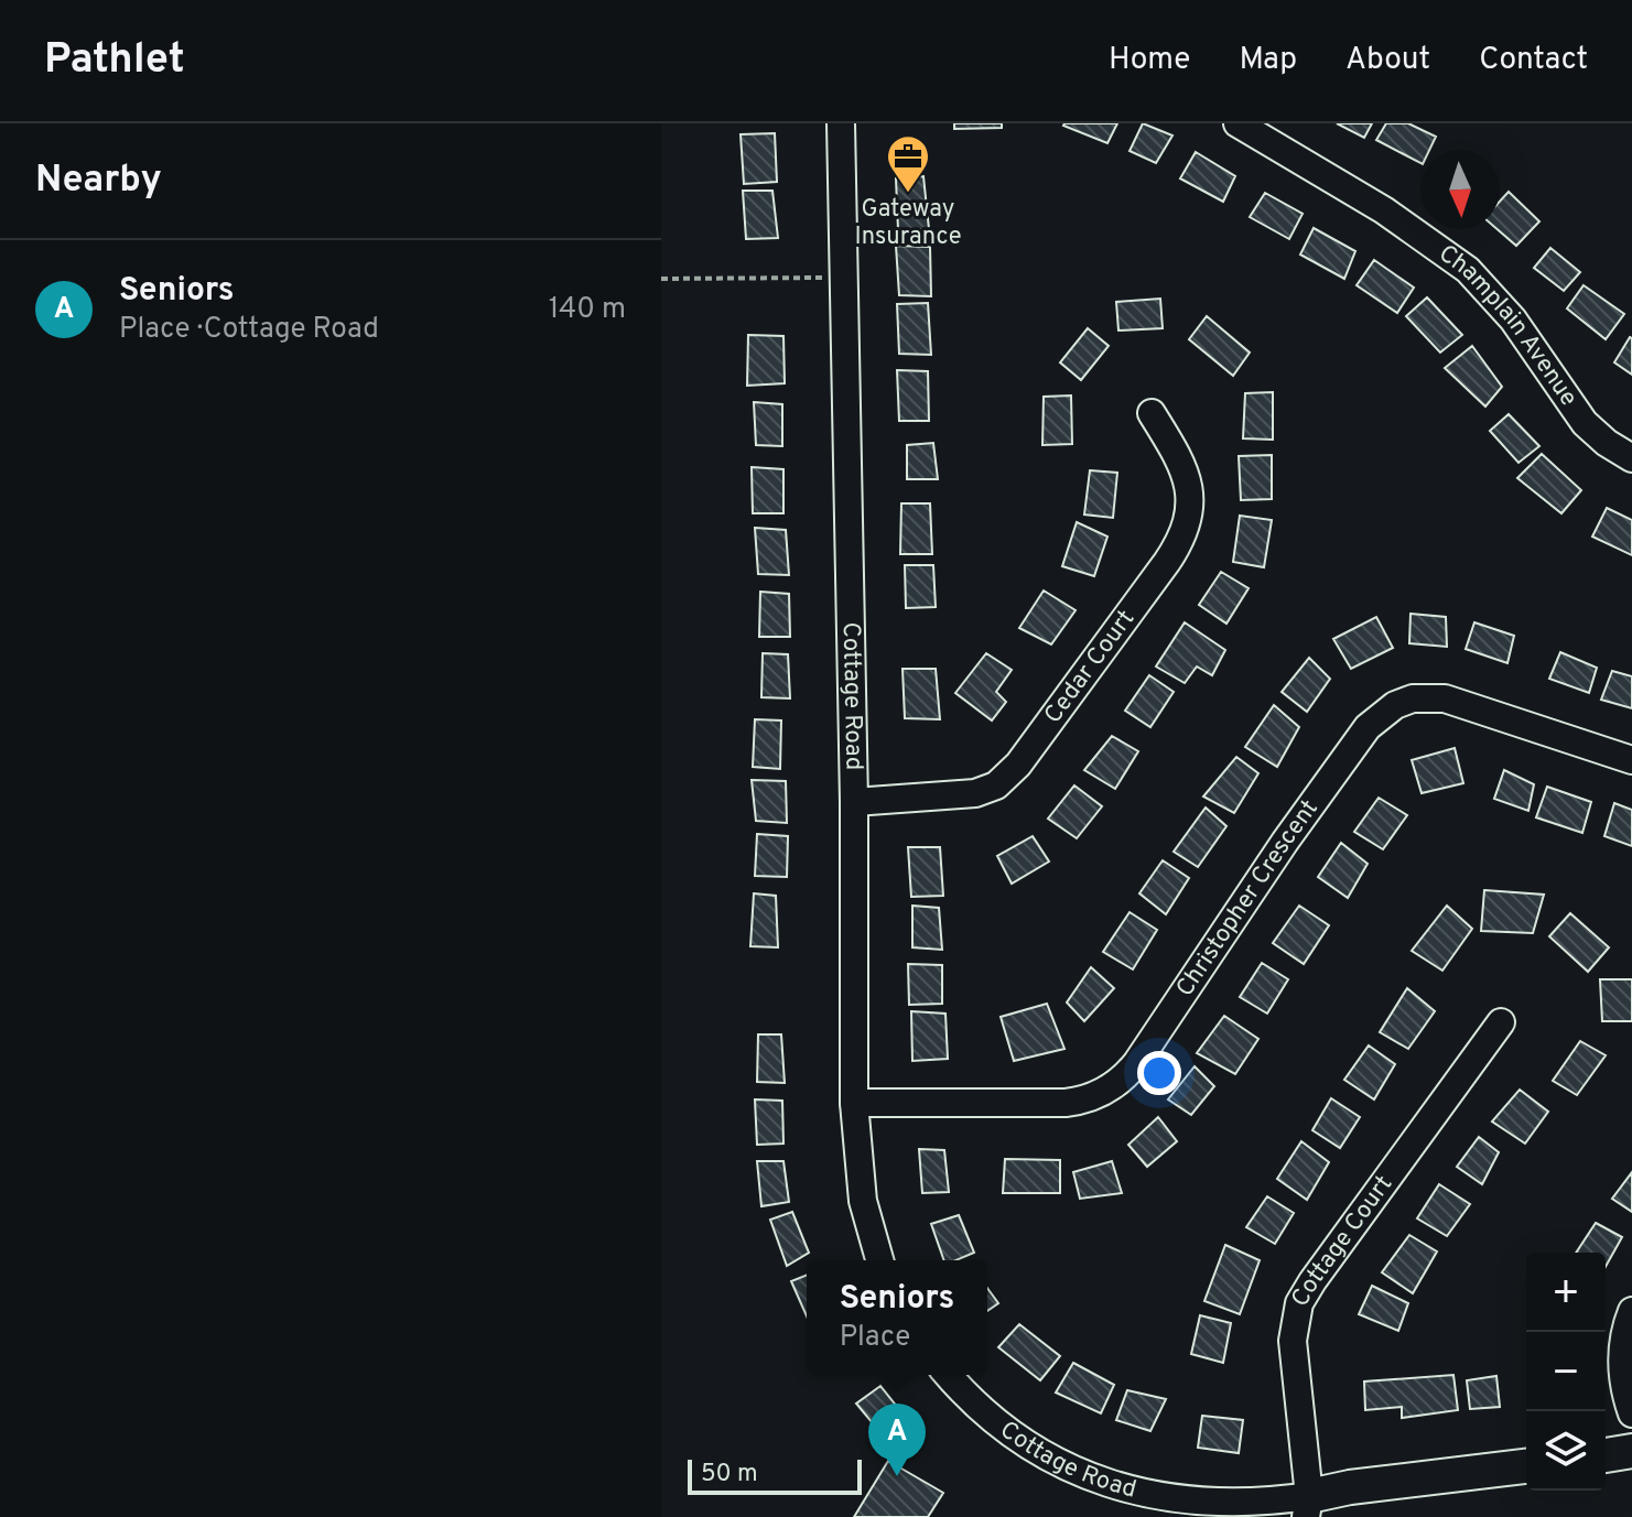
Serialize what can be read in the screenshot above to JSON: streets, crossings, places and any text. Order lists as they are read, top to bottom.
{
  "streets": {
    "main road": ["Cottage Road"],
    "street": [
      "Champlain Avenue",
      "Cedar Court",
      "Christopher Crescent",
      "Cottage Court"
    ]
  },
  "crossings": [
    ["Cedar Court", "Cottage Road"],
    ["Cottage Road", "Christopher Crescent"],
    ["Cottage Road", "Cottage Court"]
  ],
  "places": {
    "office": ["Gateway Insurance"]
  },
  "scale_bar": "50 m",
  "north": "bottom",
  "page": {
    "header": "Pathlet",
    "nav": [
      "Home",
      "Map",
      "About",
      "Contact"
    ],
    "heading": "Nearby",
    "list": [
      {
        "mark": "A",
        "name": "Seniors",
        "note": "Place · Cottage Road",
        "value": "140 m"
      }
    ],
    "map_buttons": ["+", "−"],
    "popup": ["Seniors", "Place"],
    "pins": "A",
    "scale": "50 m"
  }
}
